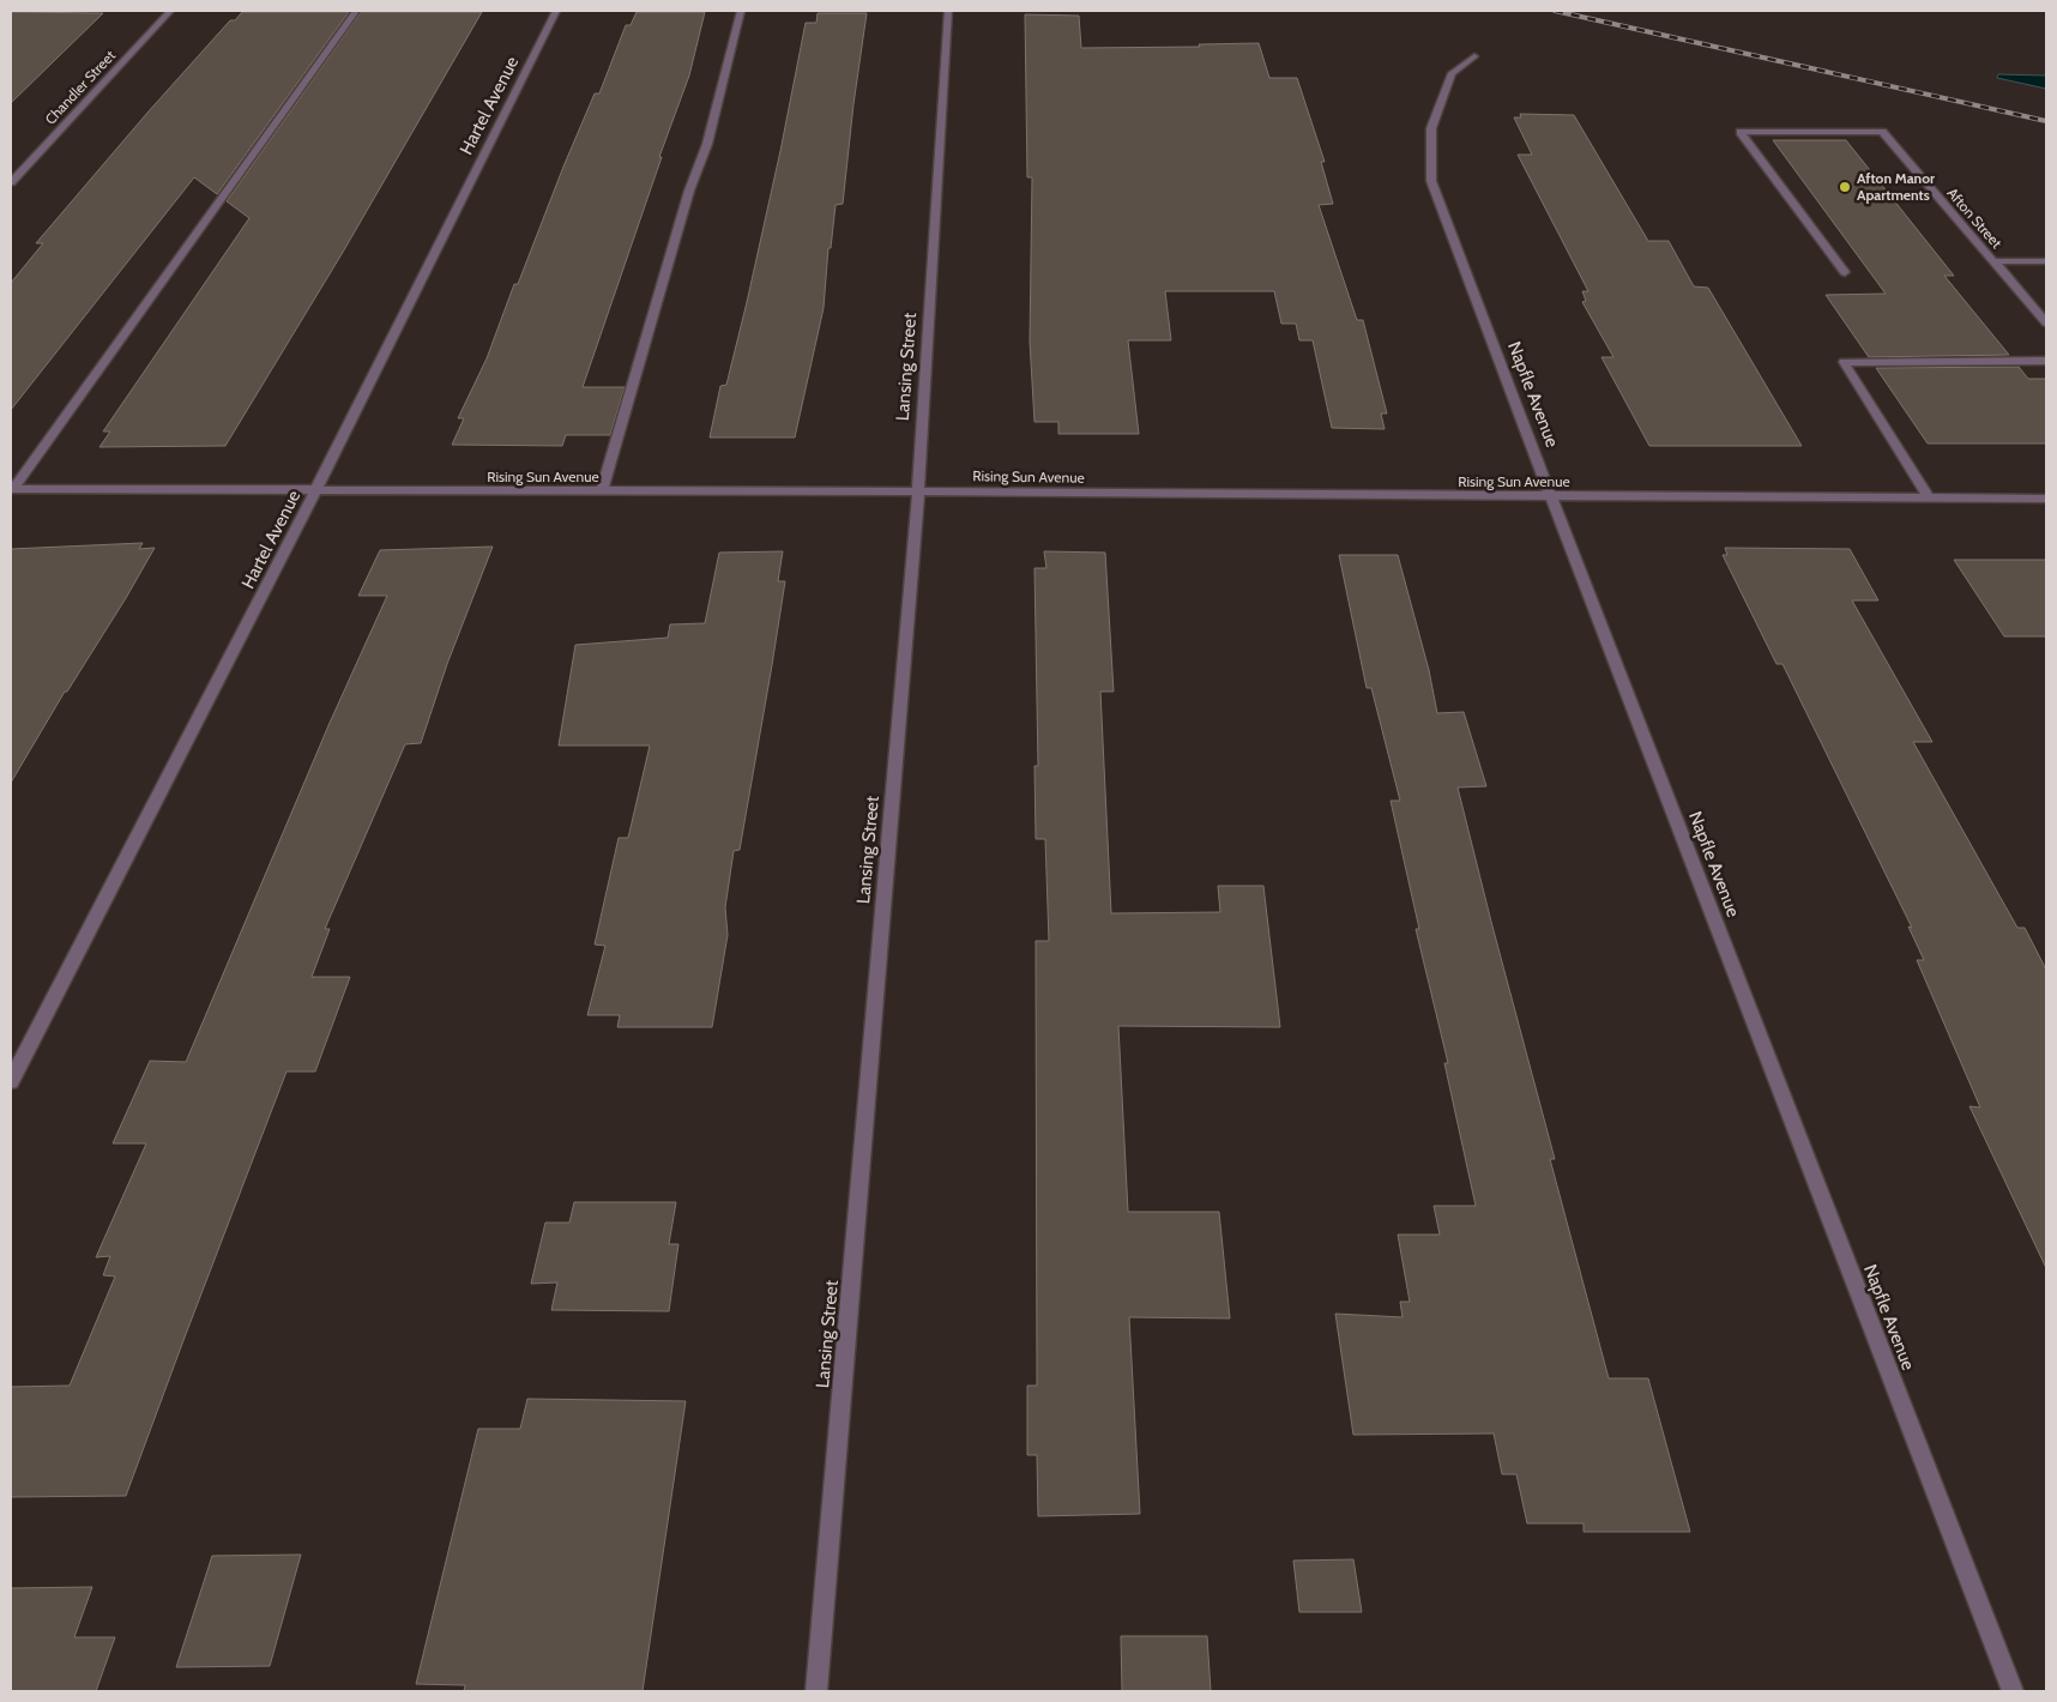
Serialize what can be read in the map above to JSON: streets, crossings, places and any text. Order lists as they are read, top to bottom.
{
  "streets": {
    "street": [
      "Chandler Street",
      "Hartel Avenue",
      "Afton Street",
      "Lansing Street",
      "Napfle Avenue",
      "Rising Sun Avenue"
    ]
  },
  "crossings": [
    ["Hartel Avenue", "Rising Sun Avenue"],
    ["Lansing Street", "Rising Sun Avenue"],
    ["Napfle Avenue", "Rising Sun Avenue"]
  ],
  "places": ["Afton Manor Apartments"]
}
